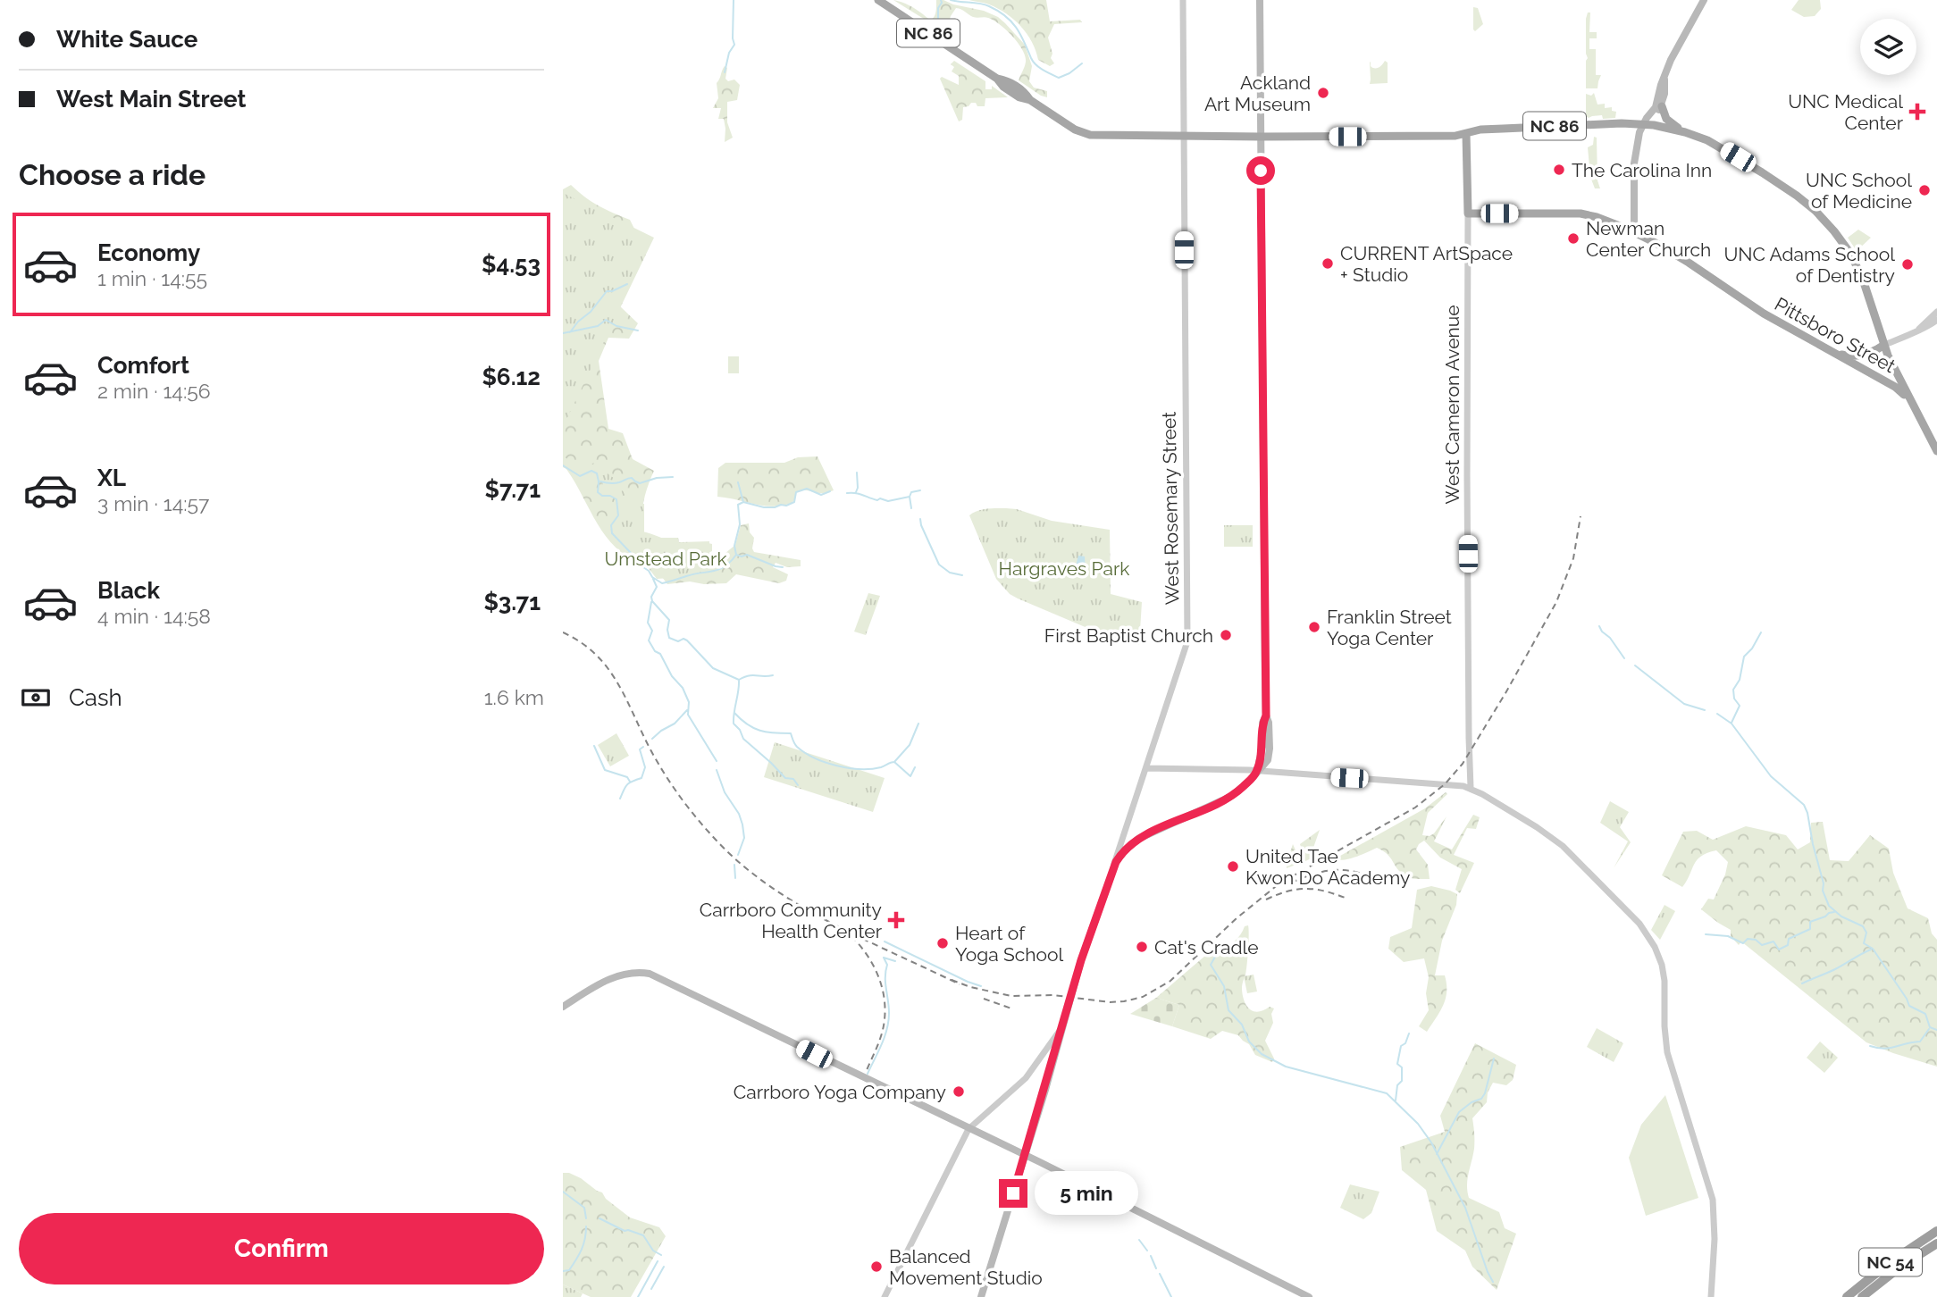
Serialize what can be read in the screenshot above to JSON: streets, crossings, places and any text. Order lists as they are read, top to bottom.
{
  "streets": {
    "highway": ["NC 54"],
    "main road": ["NC 86", "Pittsboro Street", "West Cameron Avenue"],
    "street": ["West Rosemary Street"]
  },
  "crossings": [
    ["NC 86", "Pittsboro Street"],
    ["NC 86", "West Cameron Avenue"],
    ["NC 86", "West Rosemary Street"],
    ["Pittsboro Street", "West Cameron Avenue"]
  ],
  "parks": ["Umstead Park", "Hargraves Park"],
  "places": {
    "other": [
      "Ackland Art Museum",
      "The Carolina Inn",
      "UNC School of Medicine",
      "Newman Center Church",
      "CURRENT ArtSpace + Studio",
      "UNC Adams School of Dentistry",
      "Franklin Street Yoga Center",
      "First Baptist Church",
      "United Tae Kwon Do Academy",
      "Heart of Yoga School",
      "Cat's Cradle",
      "Carrboro Yoga Company",
      "Balanced Movement Studio"
    ],
    "health": ["UNC Medical Center", "Carrboro Community Health Center"]
  },
  "page": {
    "banner": ["White Sauce", "West Main Street"],
    "heading": "Choose a ride",
    "list": [
      {
        "name": "Economy",
        "note": "1 min · 14:55",
        "value": "$4.53"
      },
      {
        "name": "Comfort",
        "note": "2 min · 14:56",
        "value": "$6.12"
      },
      {
        "name": "XL",
        "note": "3 min · 14:57",
        "value": "$7.71"
      },
      {
        "name": "Black",
        "note": "4 min · 14:58",
        "value": "$3.71"
      }
    ],
    "pay": ["Cash", "1.6 km"],
    "bubble": "5 min",
    "buttons": "Confirm"
  }
}
